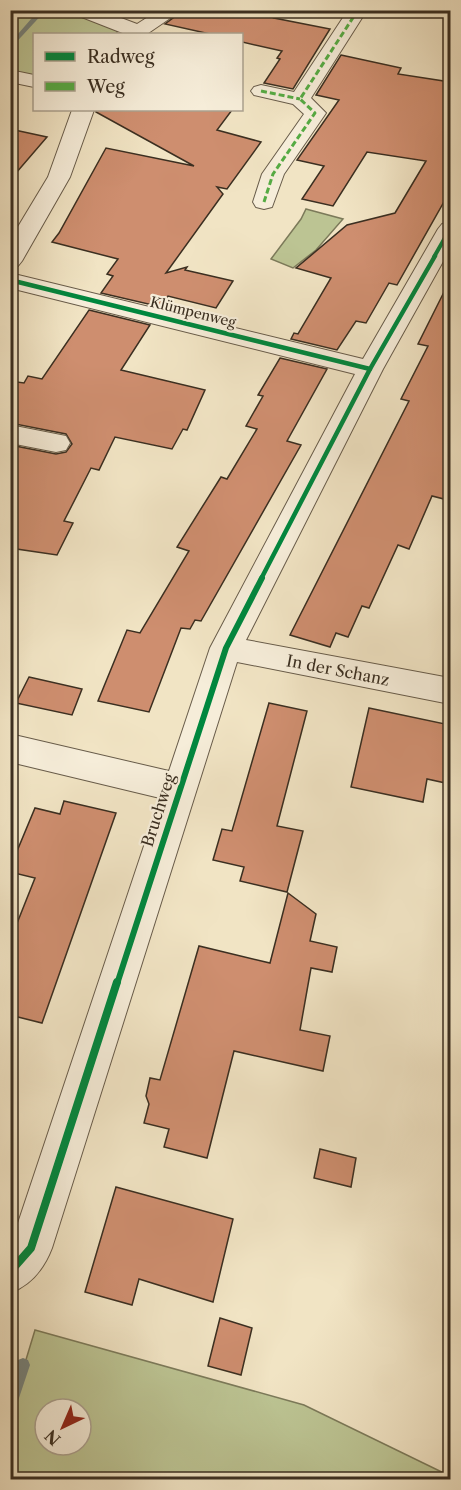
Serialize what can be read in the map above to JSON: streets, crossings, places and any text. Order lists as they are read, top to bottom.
{
  "streets": {
    "street": ["Klümpenweg", "In der Schanz", "Bruchweg"]
  },
  "crossings": [
    ["Klümpenweg", "Bruchweg"],
    ["In der Schanz", "Bruchweg"]
  ],
  "legend": ["Radweg", "Weg"],
  "north": "bottom left"
}
